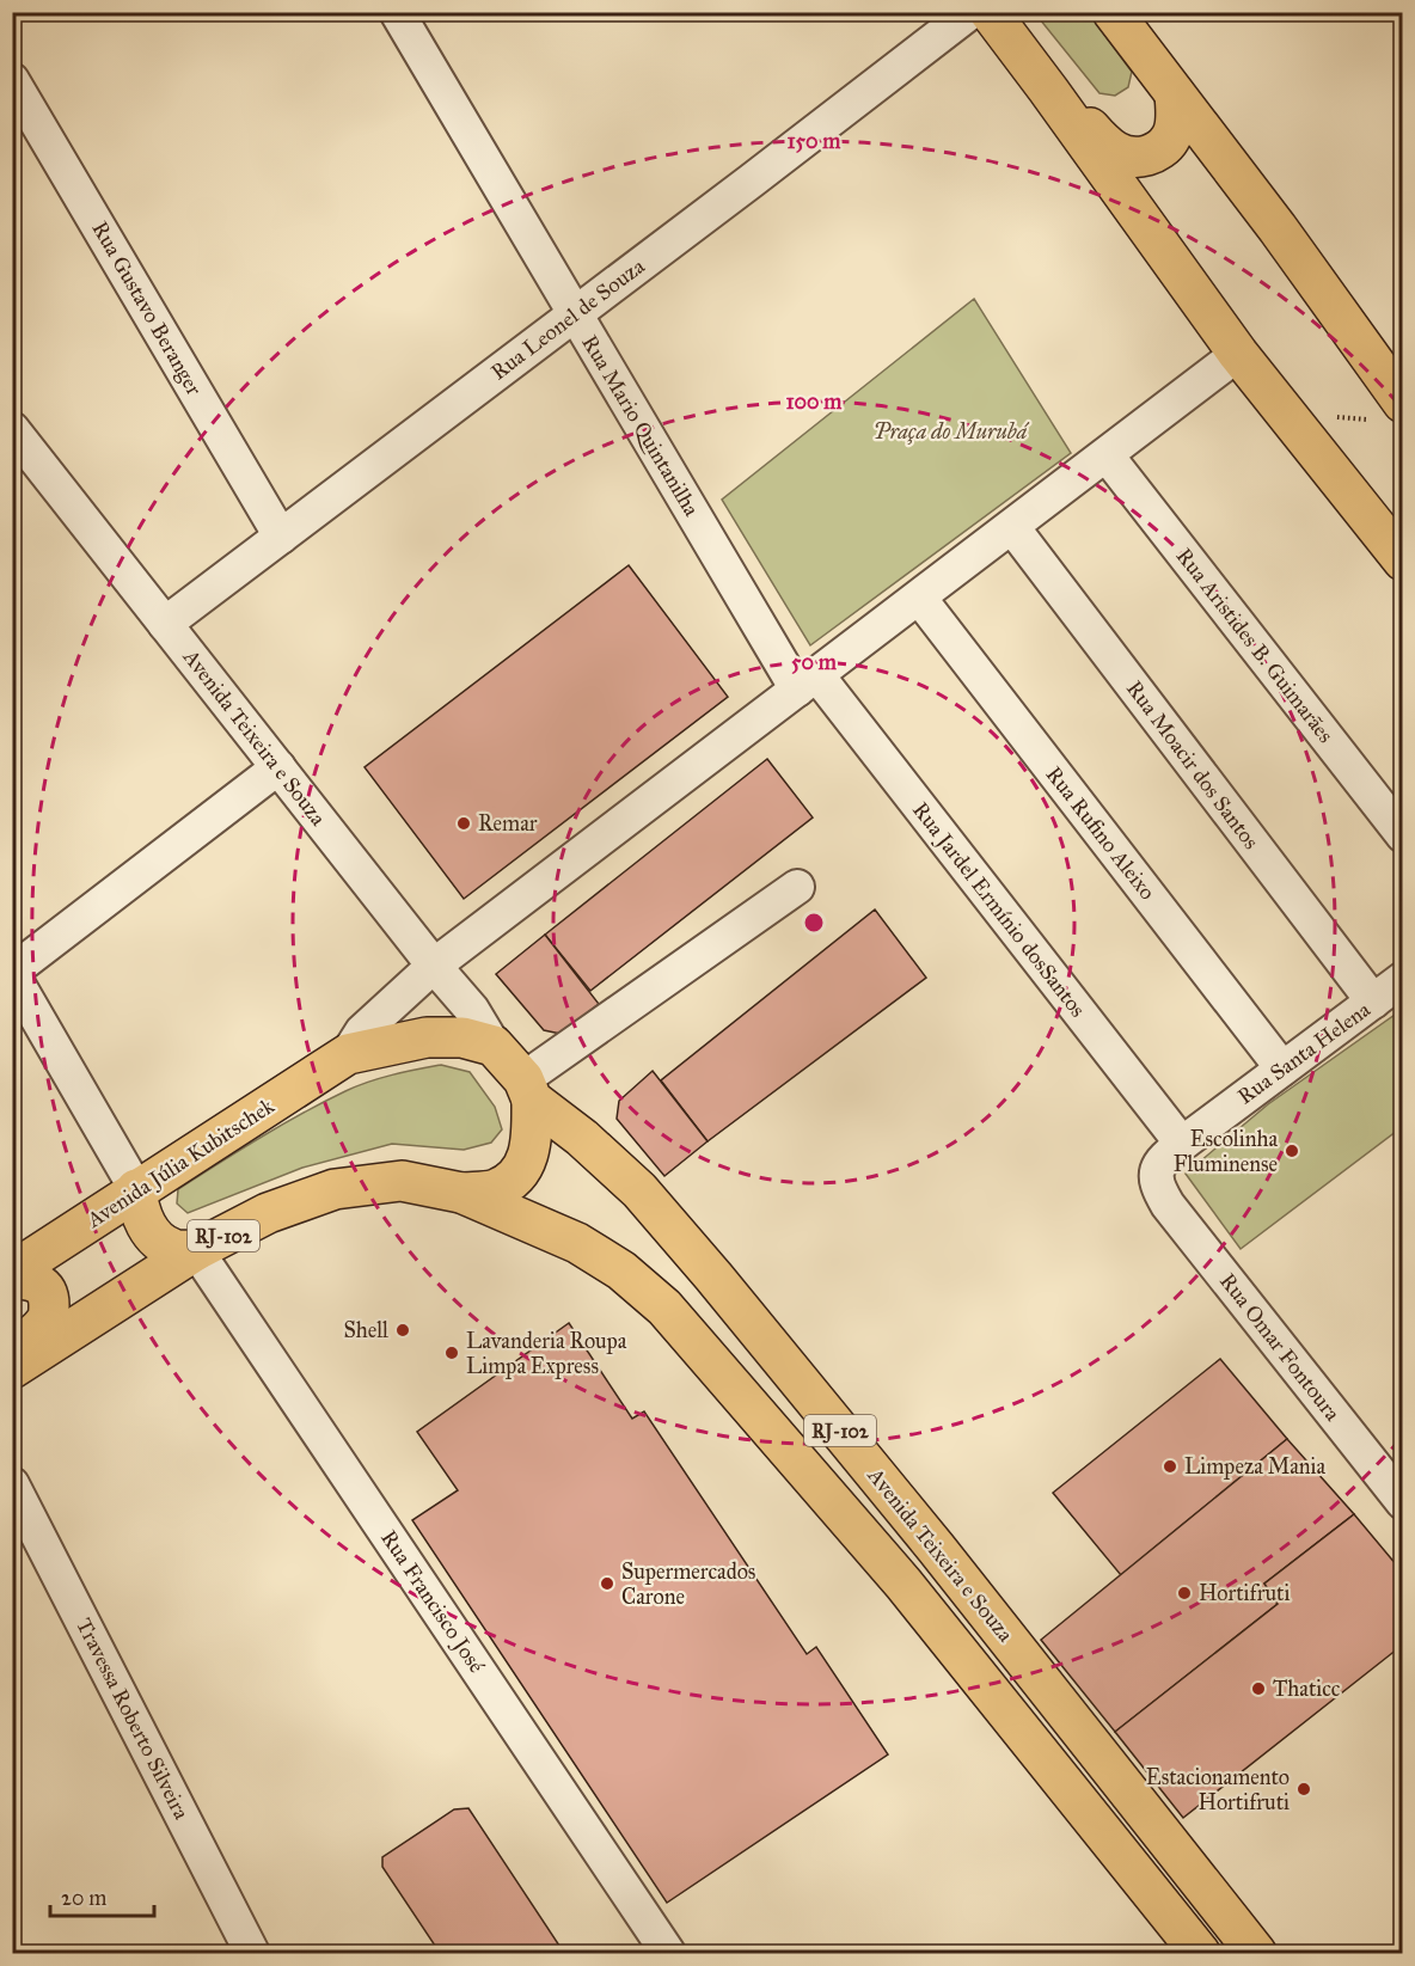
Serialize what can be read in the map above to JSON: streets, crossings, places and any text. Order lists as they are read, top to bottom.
{
  "streets": {
    "main road": ["Avenida Teixeira e Souza", "Avenida Júlia Kubitschek", "RJ-102"],
    "street": [
      "Rua Gustavo Beranger",
      "Rua Leonel de Souza",
      "Rua Mario Quintanilha",
      "Rua Aristides B. Guimarães",
      "Rua Moacir dos Santos",
      "Rua Rufino Aleixo",
      "Rua Jardel Ermínio dosSantos",
      "Rua Santa Helena",
      "Rua Omar Fontoura",
      "Rua Francisco José",
      "Travessa Roberto Silveira"
    ]
  },
  "crossings": [
    ["Rua Gustavo Beranger", "Rua Leonel de Souza"],
    ["Rua Leonel de Souza", "Rua Mario Quintanilha"],
    ["Rua Leonel de Souza", "Avenida Teixeira e Souza"],
    ["Rua Mario Quintanilha", "Rua Jardel Ermínio dosSantos"],
    ["Rua Moacir dos Santos", "Rua Santa Helena"],
    ["Rua Rufino Aleixo", "Rua Santa Helena"],
    ["Rua Jardel Ermínio dosSantos", "Rua Santa Helena"],
    ["Rua Santa Helena", "Rua Omar Fontoura"],
    ["RJ-102", "Rua Francisco José"]
  ],
  "parks": ["Praça do Murubá"],
  "places": [
    "Remar",
    "Escolinha Fluminense",
    "Shell",
    "Lavanderia Roupa Limpa Express",
    "Limpeza Mania",
    "Supermercados Carone",
    "Hortifruti",
    "Thaticc",
    "Estacionamento Hortifruti"
  ],
  "scale_bar": "20 m",
  "rings": ["150 m", "100 m", "50 m"]
}
